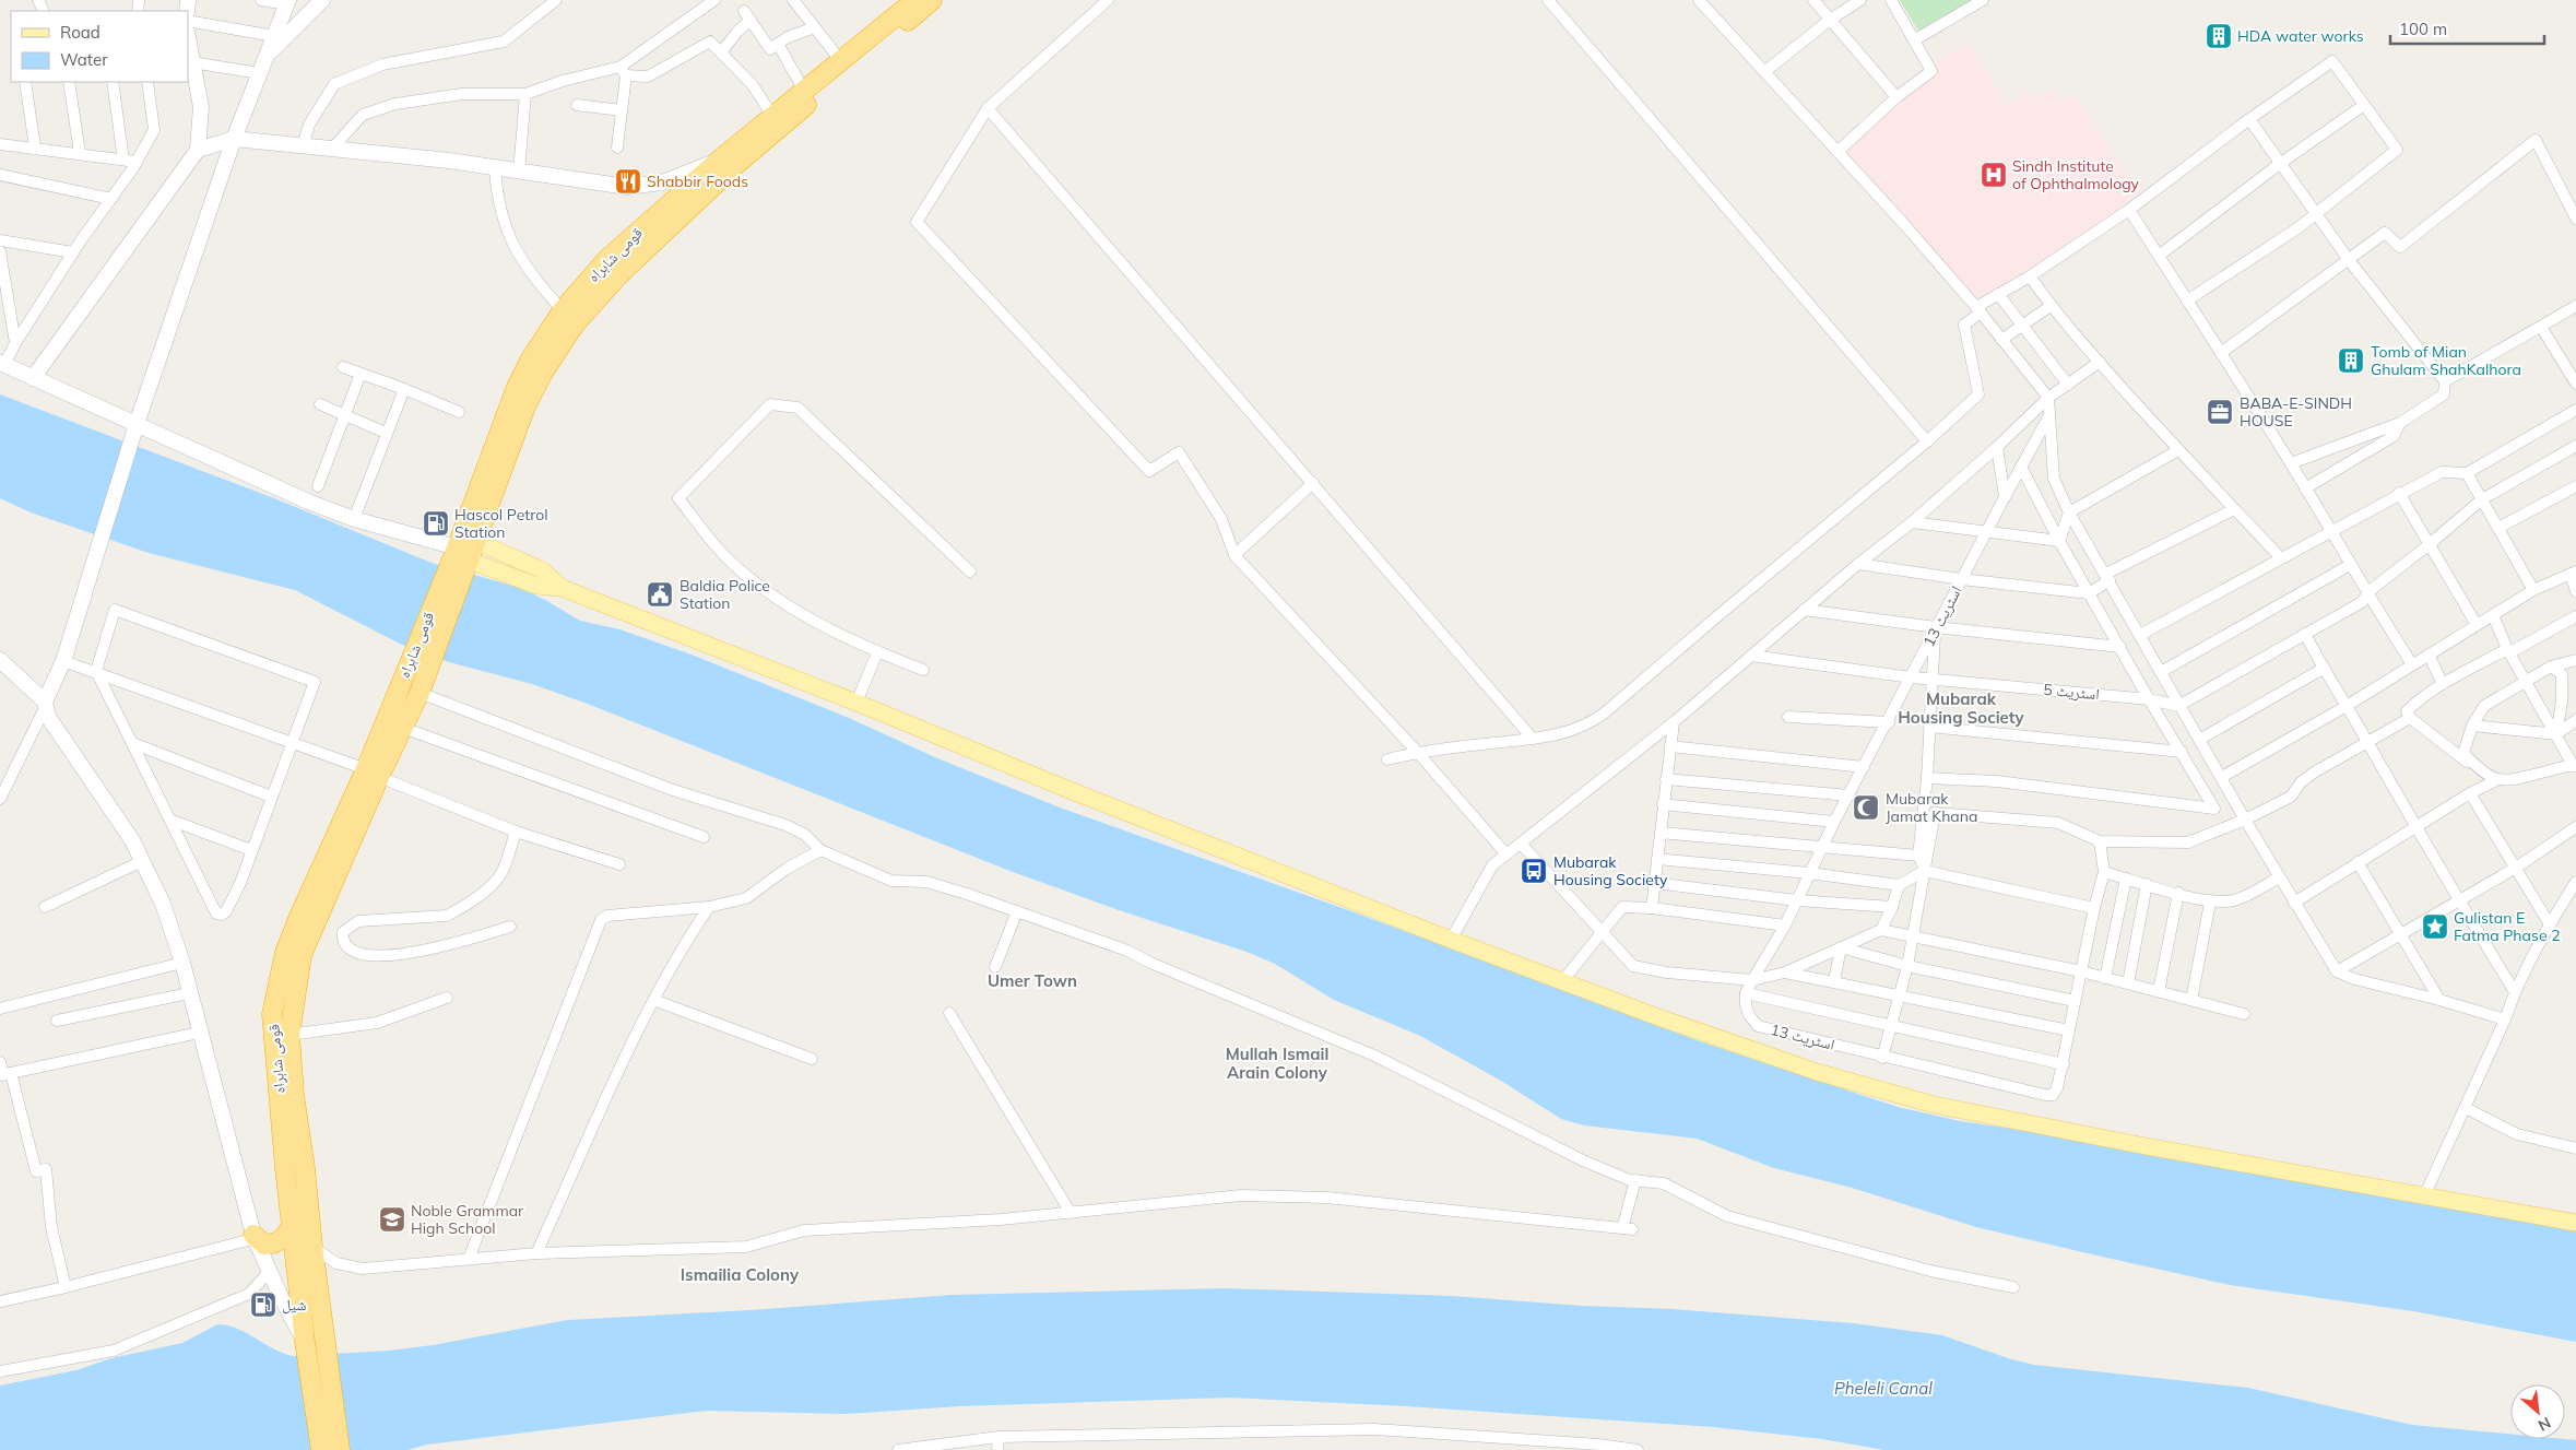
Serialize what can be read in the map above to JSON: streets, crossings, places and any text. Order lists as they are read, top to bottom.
{
  "streets": {
    "highway": ["قومی شاہراہ"],
    "street": ["اسٹریٹ 13", "اسٹریٹ 5"]
  },
  "crossings": [
    ["اسٹریٹ 13", "اسٹریٹ 5"]
  ],
  "districts": [
    "Mubarak Housing Society",
    "Umer Town",
    "Mullah Ismail Arain Colony",
    "Ismailia Colony"
  ],
  "water": ["Pheleli Canal"],
  "places": {
    "building": ["HDA water works", "Tomb of Mian Ghulam ShahKalhora"],
    "hospital": ["Sindh Institute of Ophthalmology"],
    "restaurant": ["Shabbir Foods"],
    "office": ["BABA-E-SINDH HOUSE"],
    "fuel station": ["Hascol Petrol Station", "شیل"],
    "public building": ["Baldia Police Station"],
    "mosque": ["Mubarak Jamat Khana"],
    "bus stop": ["Mubarak Housing Society"],
    "place": ["Gulistan E Fatma Phase 2"],
    "school or university": ["Noble Grammar High School"]
  },
  "legend": ["Road", "Water"],
  "scale_bar": "100 m",
  "north": "bottom right"
}
